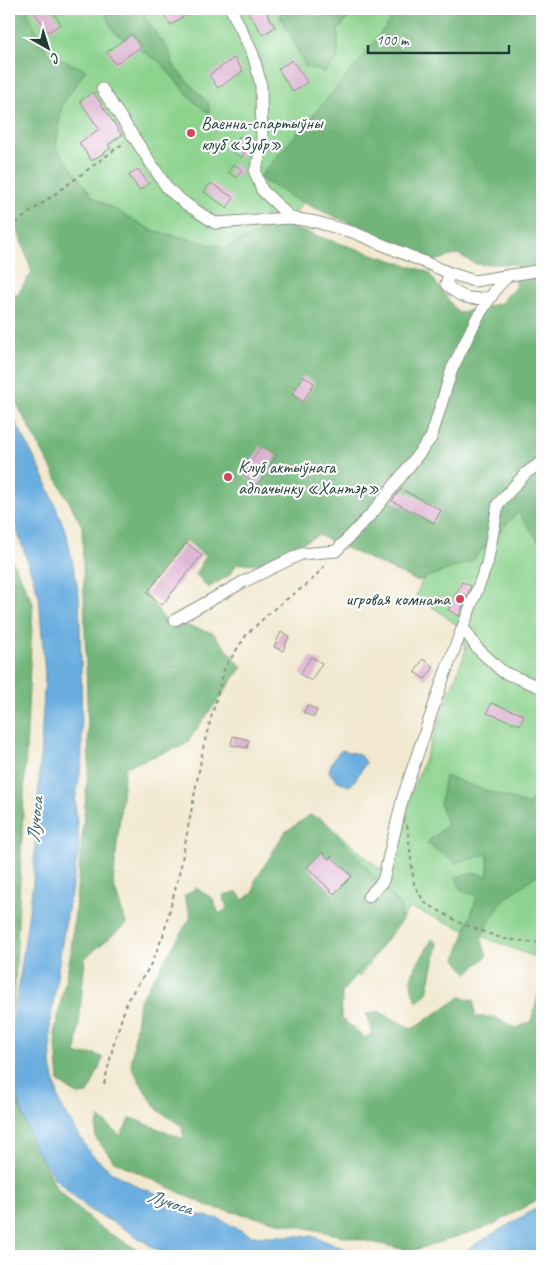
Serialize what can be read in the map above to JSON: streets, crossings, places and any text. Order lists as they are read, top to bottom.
{
  "water": ["Лучоса"],
  "places": ["Ваенна-спартыўны клуб «Зубр»", "Клуб актыўнага адпачынку «Хантэр»", "игровая комната"],
  "scale_bar": "100 m",
  "north": "bottom right"
}
